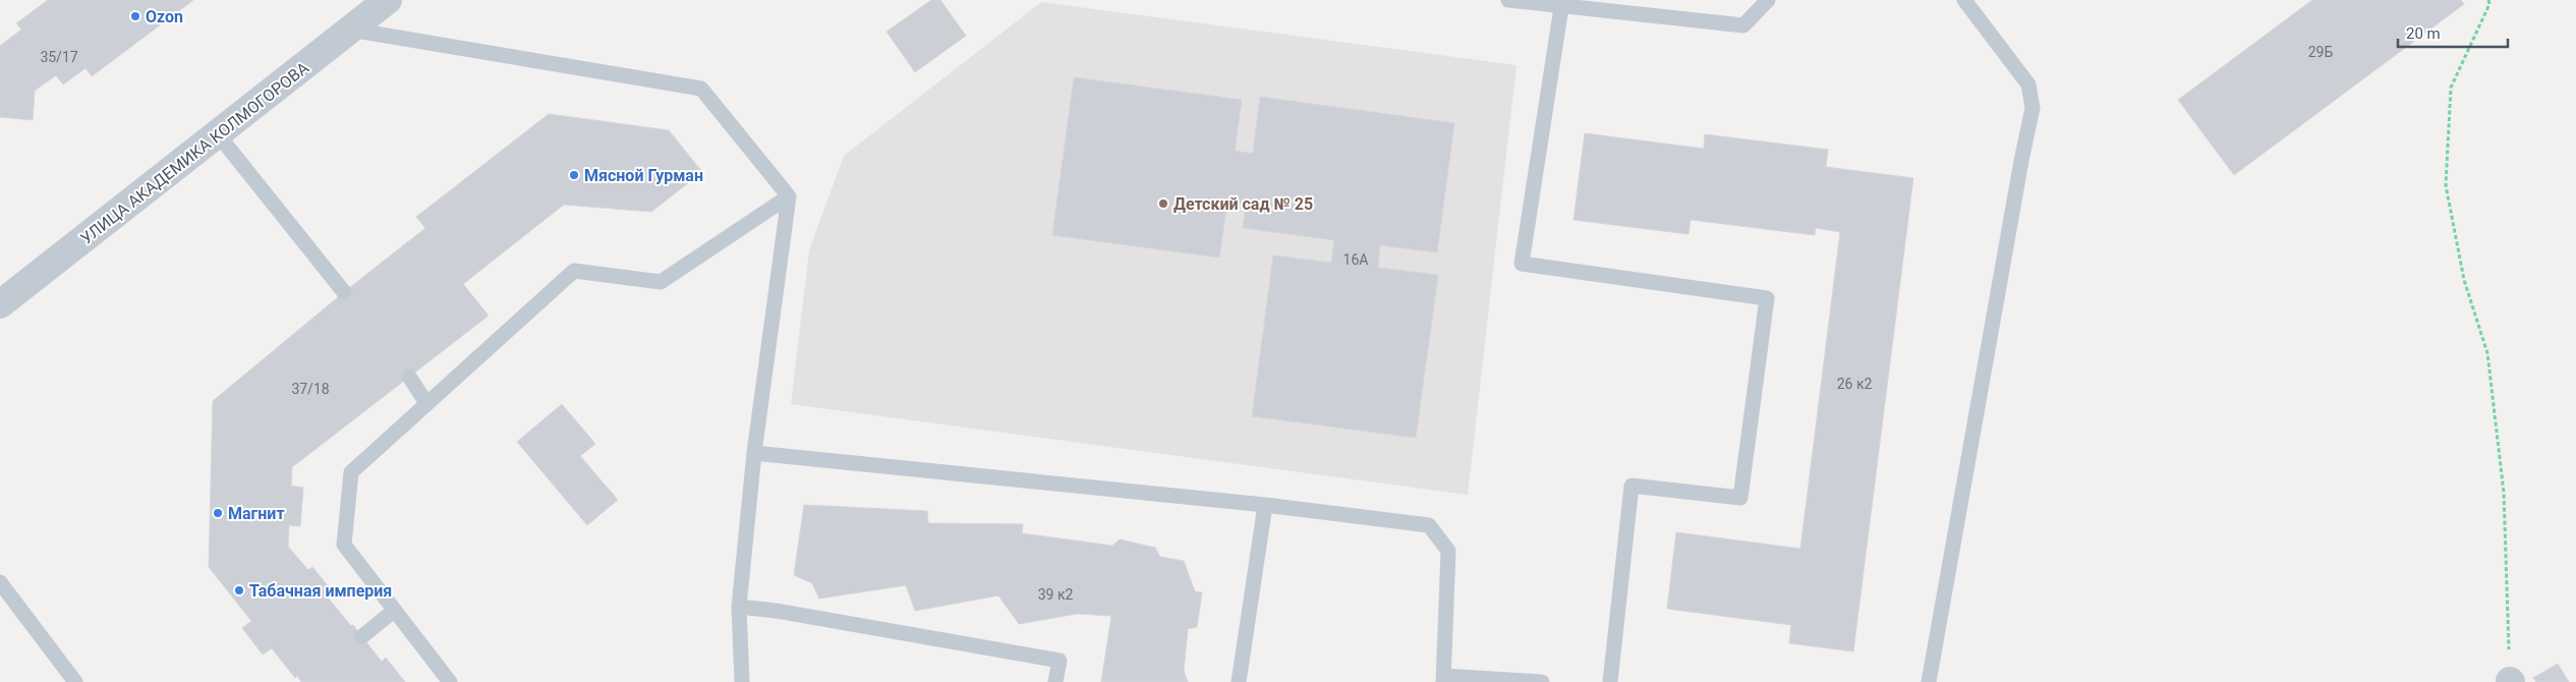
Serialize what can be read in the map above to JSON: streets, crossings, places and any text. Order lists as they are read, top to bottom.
{
  "streets": {
    "street": ["УЛИЦА АКАДЕМИКА КОЛМОГОРОВА"]
  },
  "places": [
    "Ozon",
    "Мясной Гурман",
    "Детский сад № 25",
    "Магнит",
    "Табачная империя"
  ],
  "house_numbers": [
    "29Б",
    "35/17",
    "16А",
    "26 к2",
    "37/18",
    "39 к2"
  ],
  "scale_bar": "20 m"
}
